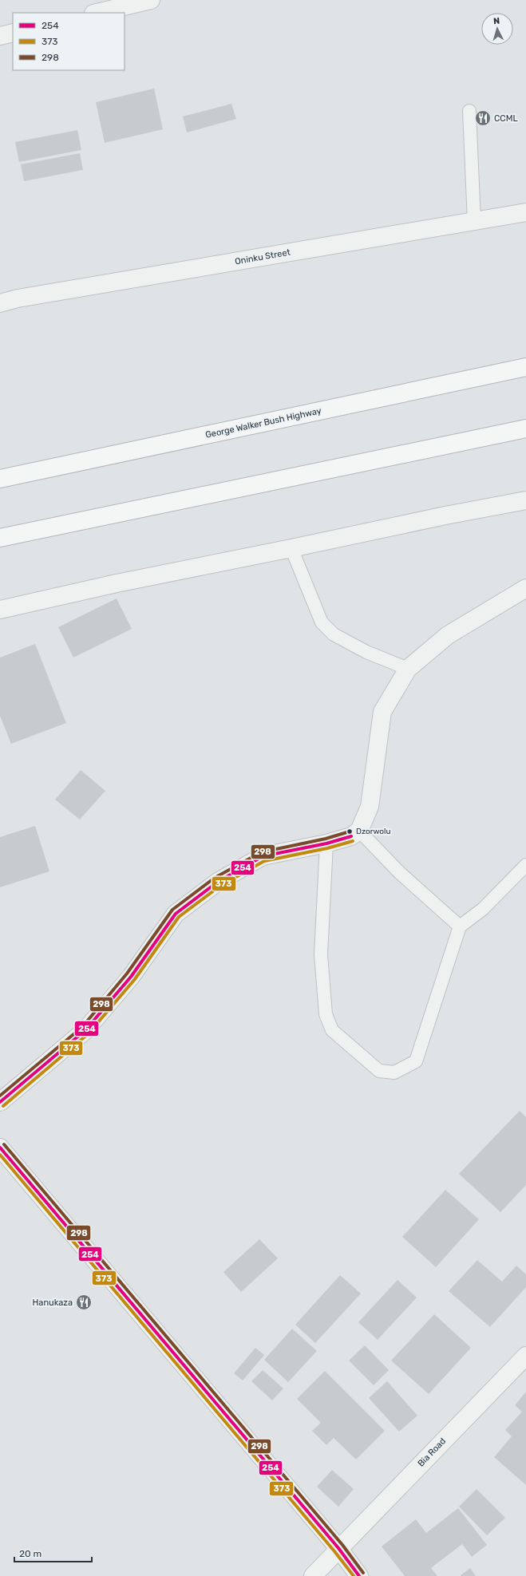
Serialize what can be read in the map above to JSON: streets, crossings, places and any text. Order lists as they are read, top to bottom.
{
  "streets": {
    "highway": ["George Walker Bush Highway"],
    "street": ["Oninku Street", "Bia Road"]
  },
  "places": {
    "restaurant": ["CCML", "Hanukaza"],
    "other": ["Dzorwolu"]
  },
  "lines": ["transit line 298", "transit line 254", "transit line 373"],
  "legend": ["254", "373", "298"],
  "scale_bar": "20 m",
  "north": "top"
}
